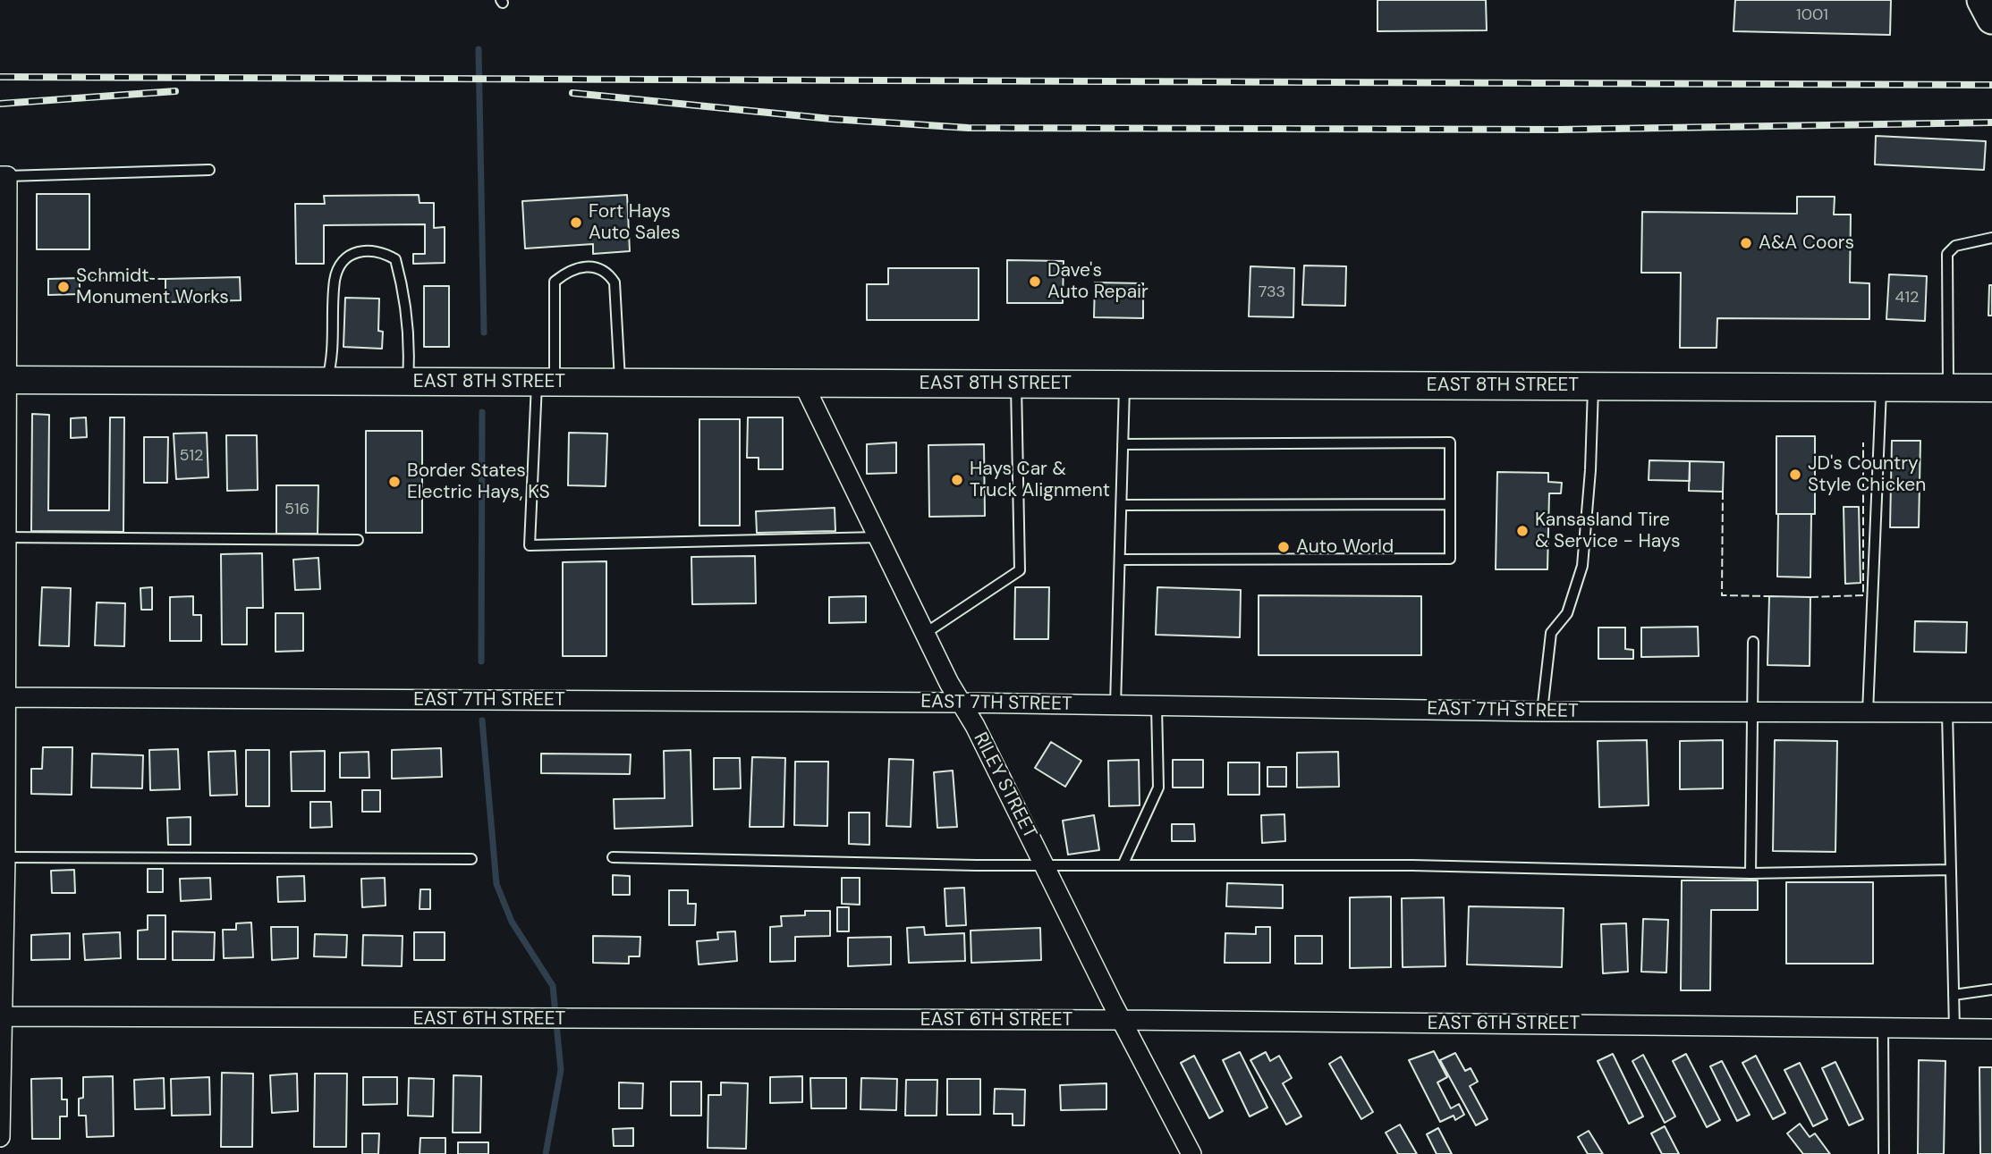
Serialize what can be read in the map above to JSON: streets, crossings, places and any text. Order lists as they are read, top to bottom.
{
  "streets": {
    "main road": ["EAST 8TH STREET"],
    "street": ["EAST 7TH STREET", "RILEY STREET", "EAST 6TH STREET"]
  },
  "crossings": [
    ["EAST 8TH STREET", "RILEY STREET"],
    ["EAST 7TH STREET", "RILEY STREET"],
    ["RILEY STREET", "EAST 6TH STREET"]
  ],
  "places": [
    "Fort Hays Auto Sales",
    "A&A Coors",
    "Dave's Auto Repair",
    "Schmidt Monument Works",
    "JD's Country Style Chicken",
    "Hays Car & Truck Alignment",
    "Border States Electric Hays, KS",
    "Kansasland Tire & Service - Hays",
    "Auto World"
  ],
  "house_numbers": [
    "1001",
    "733",
    "412",
    "512",
    "516"
  ]
}
